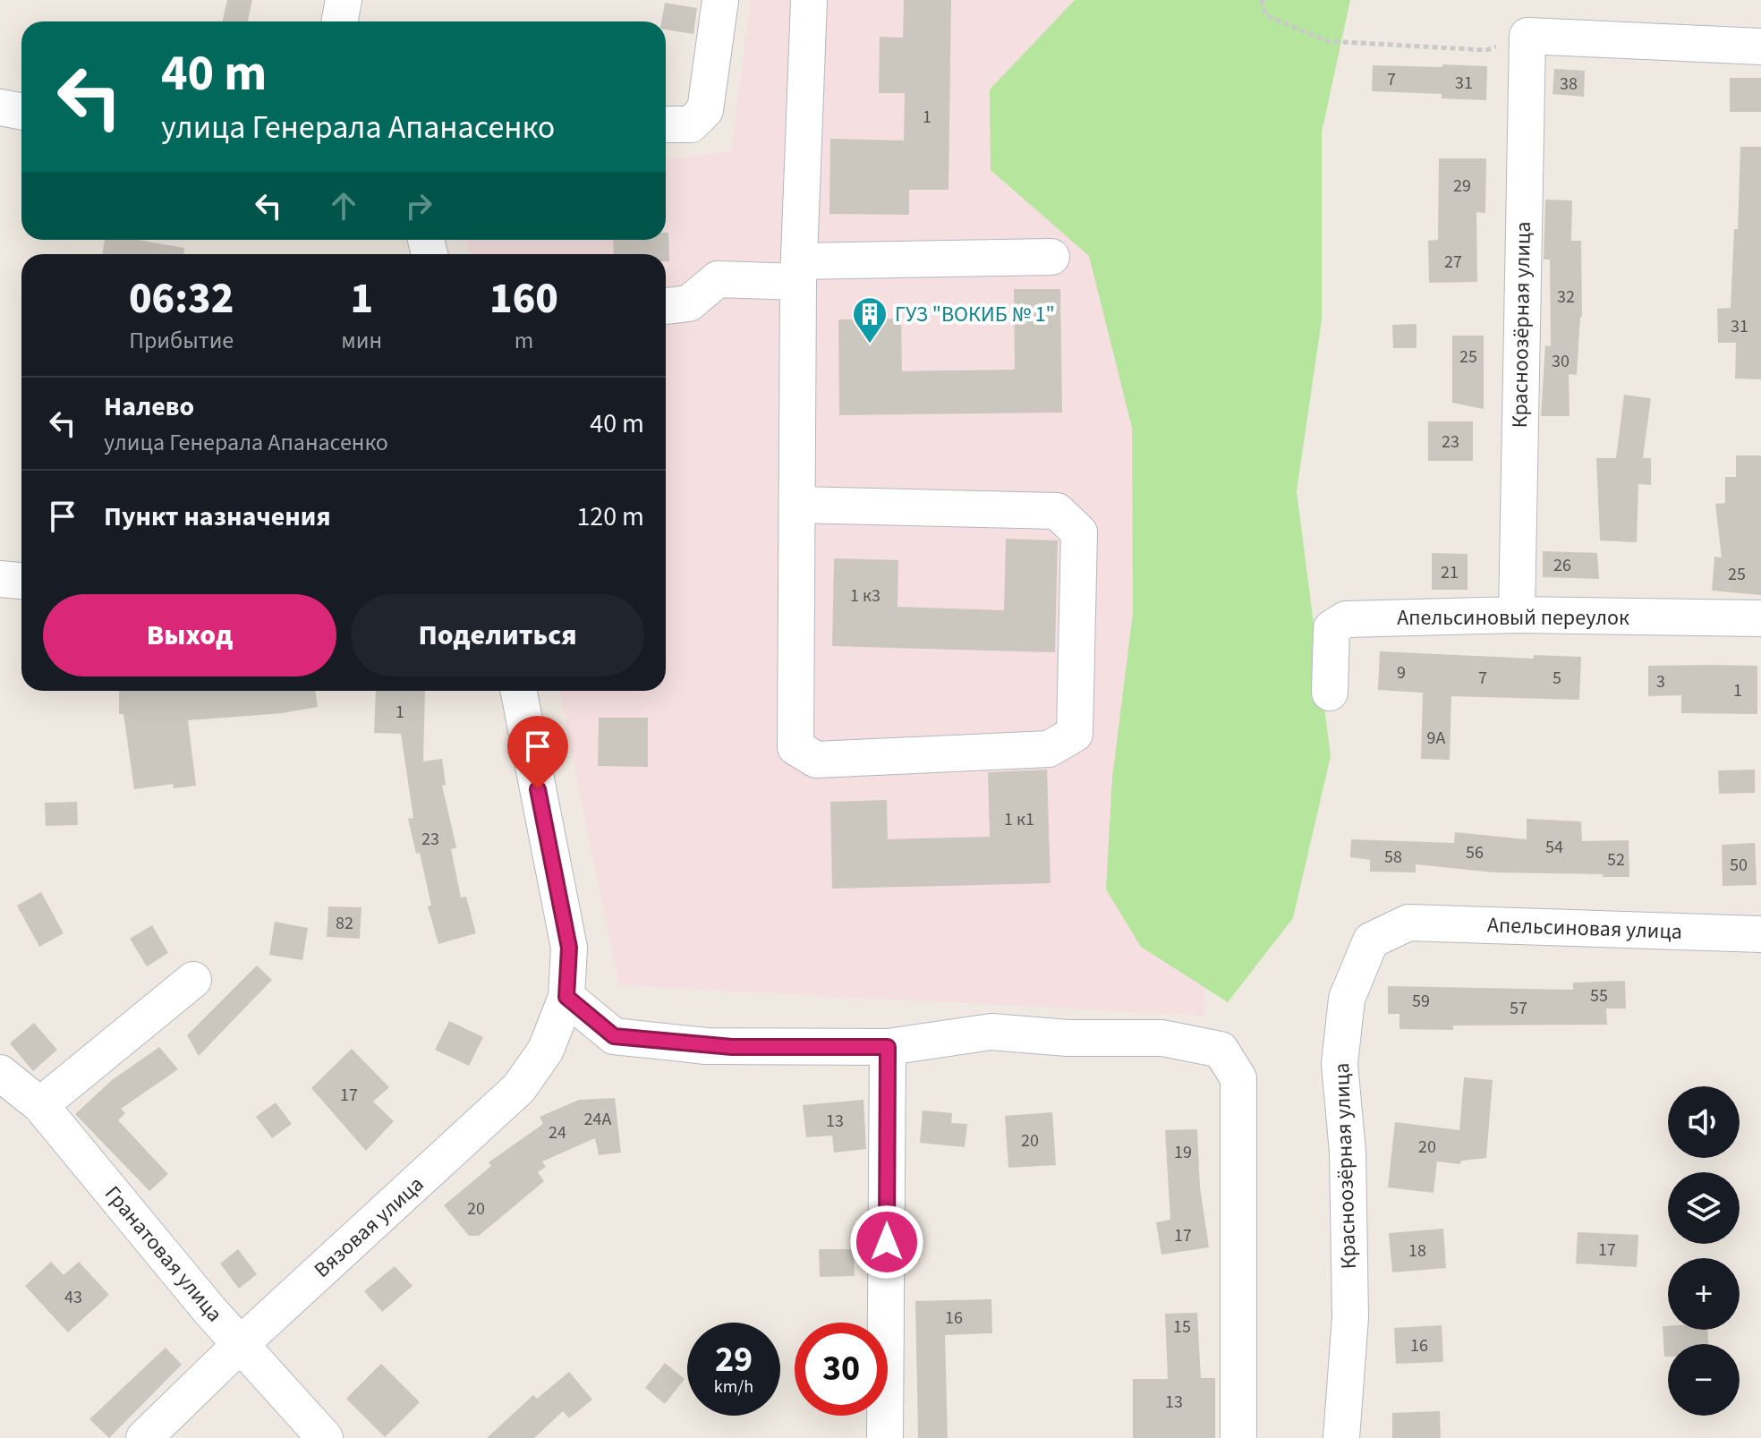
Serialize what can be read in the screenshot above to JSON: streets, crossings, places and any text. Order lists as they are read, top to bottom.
{
  "streets": {
    "street": [
      "Красноозёрная улица",
      "Апельсиновый переулок",
      "Апельсиновая улица",
      "Вязовая улица",
      "Гранатовая улица"
    ]
  },
  "crossings": [
    ["Красноозёрная улица", "Апельсиновый переулок"],
    ["Красноозёрная улица", "Апельсиновая улица"],
    ["Вязовая улица", "Гранатовая улица"]
  ],
  "places": {
    "building": ["ГУЗ \"ВОКИБ № 1\""]
  },
  "house_numbers": [
    "7",
    "31",
    "38",
    "1",
    "29",
    "27",
    "32",
    "31",
    "25",
    "30",
    "23",
    "26",
    "21",
    "25",
    "1 к3",
    "9",
    "7",
    "5",
    "3",
    "1",
    "1",
    "9А",
    "1 к1",
    "23",
    "54",
    "56",
    "58",
    "52",
    "50",
    "82",
    "55",
    "59",
    "57",
    "17",
    "24А",
    "13",
    "24",
    "20",
    "20",
    "19",
    "20",
    "17",
    "17",
    "18",
    "43",
    "16",
    "15",
    "16",
    "13"
  ],
  "page": {
    "turn": ["40 m", "улица Генерала Апанасенко"],
    "eta": [
      "06:32",
      "Прибытие",
      "1",
      "мин",
      "160",
      "m"
    ],
    "list": [
      {
        "name": "Налево",
        "note": "улица Генерала Апанасенко",
        "value": "40 m"
      },
      {
        "name": "Пункт назначения",
        "value": "120 m"
      }
    ],
    "buttons": ["Выход", "Поделиться"],
    "map_buttons": ["+", "−"],
    "speed": "29 km/h",
    "limit": "30"
  }
}
